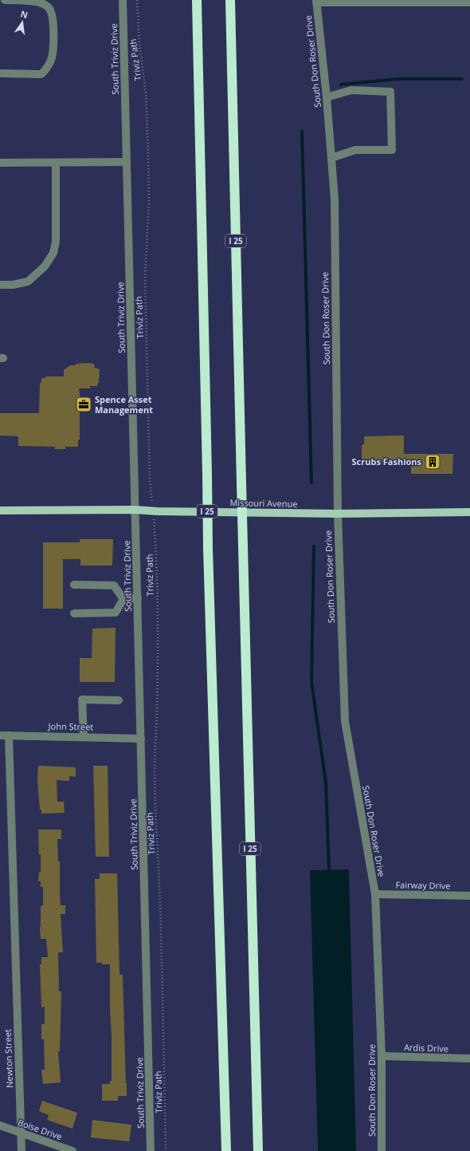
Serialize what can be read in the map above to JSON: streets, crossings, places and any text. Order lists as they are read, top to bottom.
{
  "streets": {
    "highway": ["I 25"],
    "main road": ["Missouri Avenue"],
    "street": [
      "South Triviz Drive",
      "South Don Roser Drive",
      "John Street",
      "Fairway Drive",
      "Ardis Drive",
      "Newton Street",
      "Boise Drive"
    ],
    "path": ["Triviz Path"]
  },
  "crossings": [
    ["South Triviz Drive", "Missouri Avenue"],
    ["South Triviz Drive", "John Street"],
    ["Triviz Path", "Missouri Avenue"],
    ["South Don Roser Drive", "Missouri Avenue"],
    ["South Don Roser Drive", "Fairway Drive"],
    ["South Don Roser Drive", "Ardis Drive"],
    ["John Street", "Newton Street"],
    ["Newton Street", "Boise Drive"]
  ],
  "places": {
    "office": ["Spence Asset Management"],
    "building": ["Scrubs Fashions"]
  },
  "north": "top"
}
